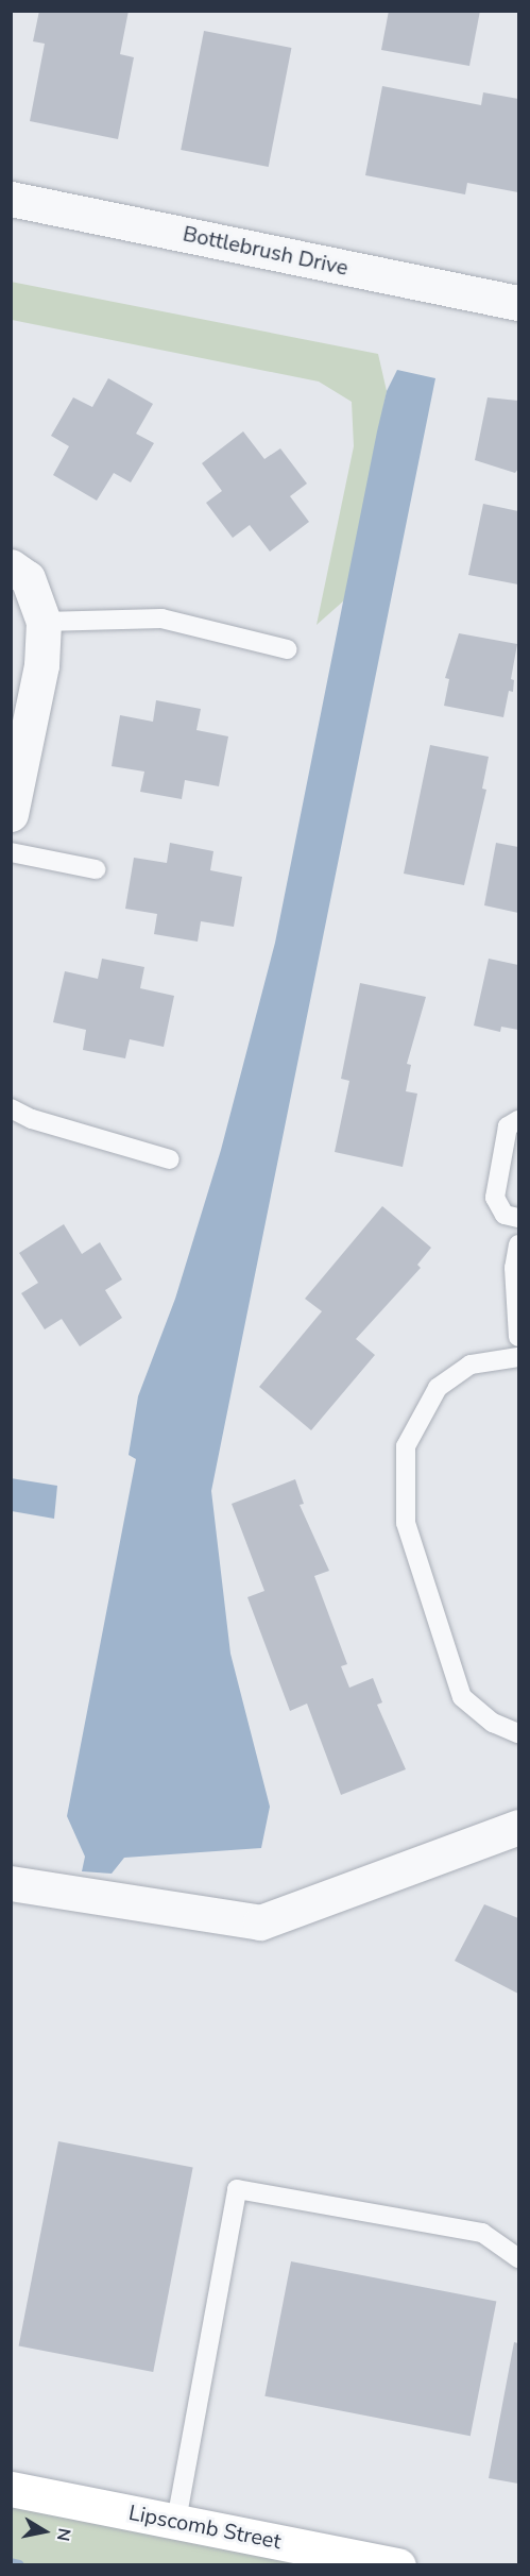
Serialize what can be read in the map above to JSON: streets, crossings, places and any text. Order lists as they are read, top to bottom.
{
  "streets": {
    "street": ["Bottlebrush Drive", "Lipscomb Street"]
  },
  "north": "right"
}
